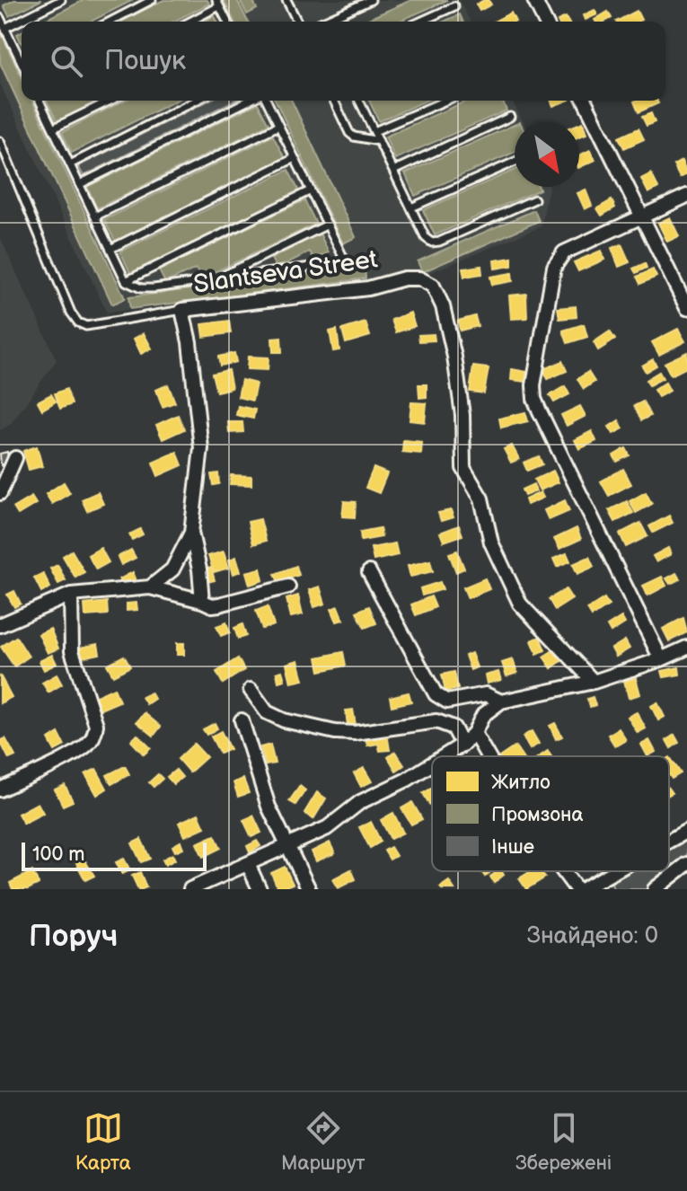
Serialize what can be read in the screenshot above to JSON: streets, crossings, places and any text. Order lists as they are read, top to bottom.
{
  "streets": {
    "street": ["Slantseva Street"]
  },
  "legend": ["Житло", "Промзона", "Інше"],
  "scale_bar": "100 m",
  "north": "bottom right",
  "page": {
    "search": "Пошук",
    "scale": "100 m",
    "heading": ["Поруч", "Знайдено: 0"],
    "nav": ["Карта", "Маршрут", "Збережені"]
  }
}
